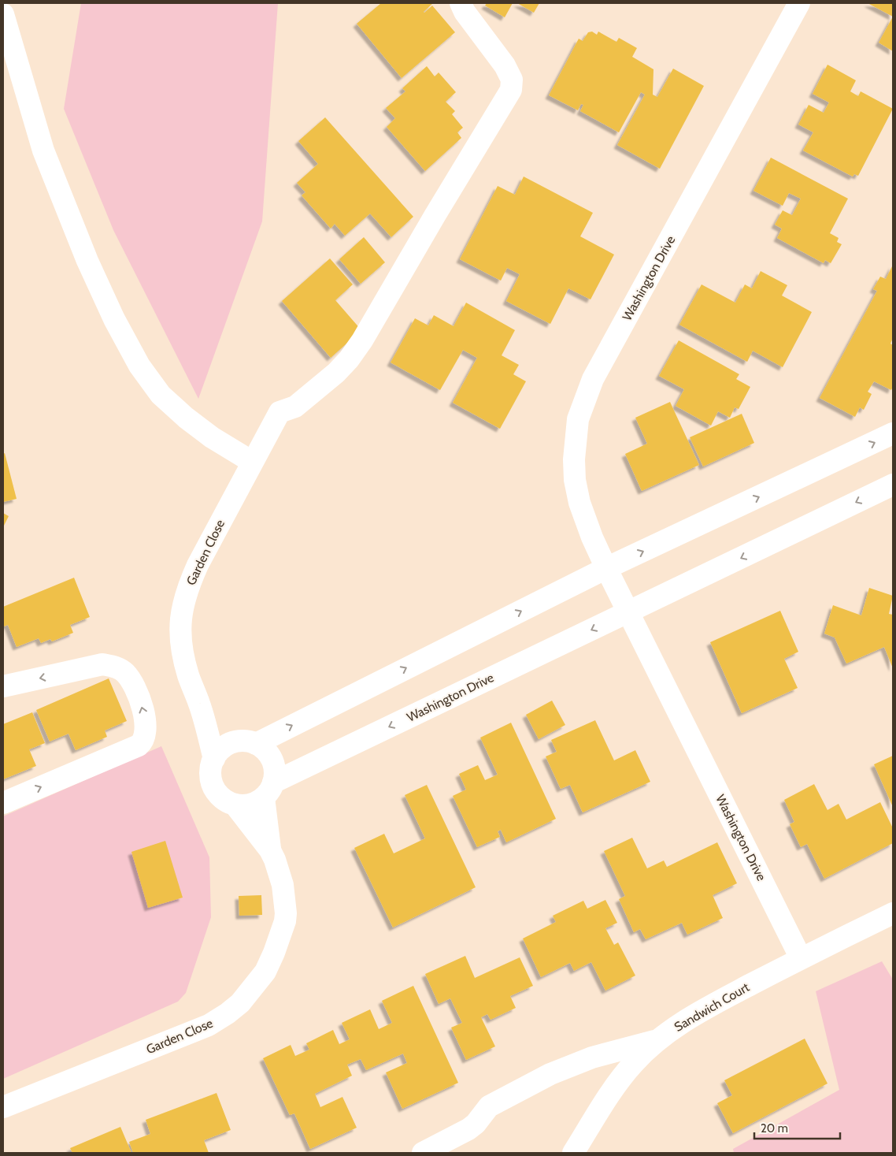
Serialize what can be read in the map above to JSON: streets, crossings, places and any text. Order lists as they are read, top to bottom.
{
  "streets": {
    "street": ["Washington Drive", "Garden Close", "Sandwich Court"]
  },
  "crossings": [
    ["Washington Drive", "Garden Close"],
    ["Washington Drive", "Sandwich Court"]
  ],
  "scale_bar": "20 m"
}
